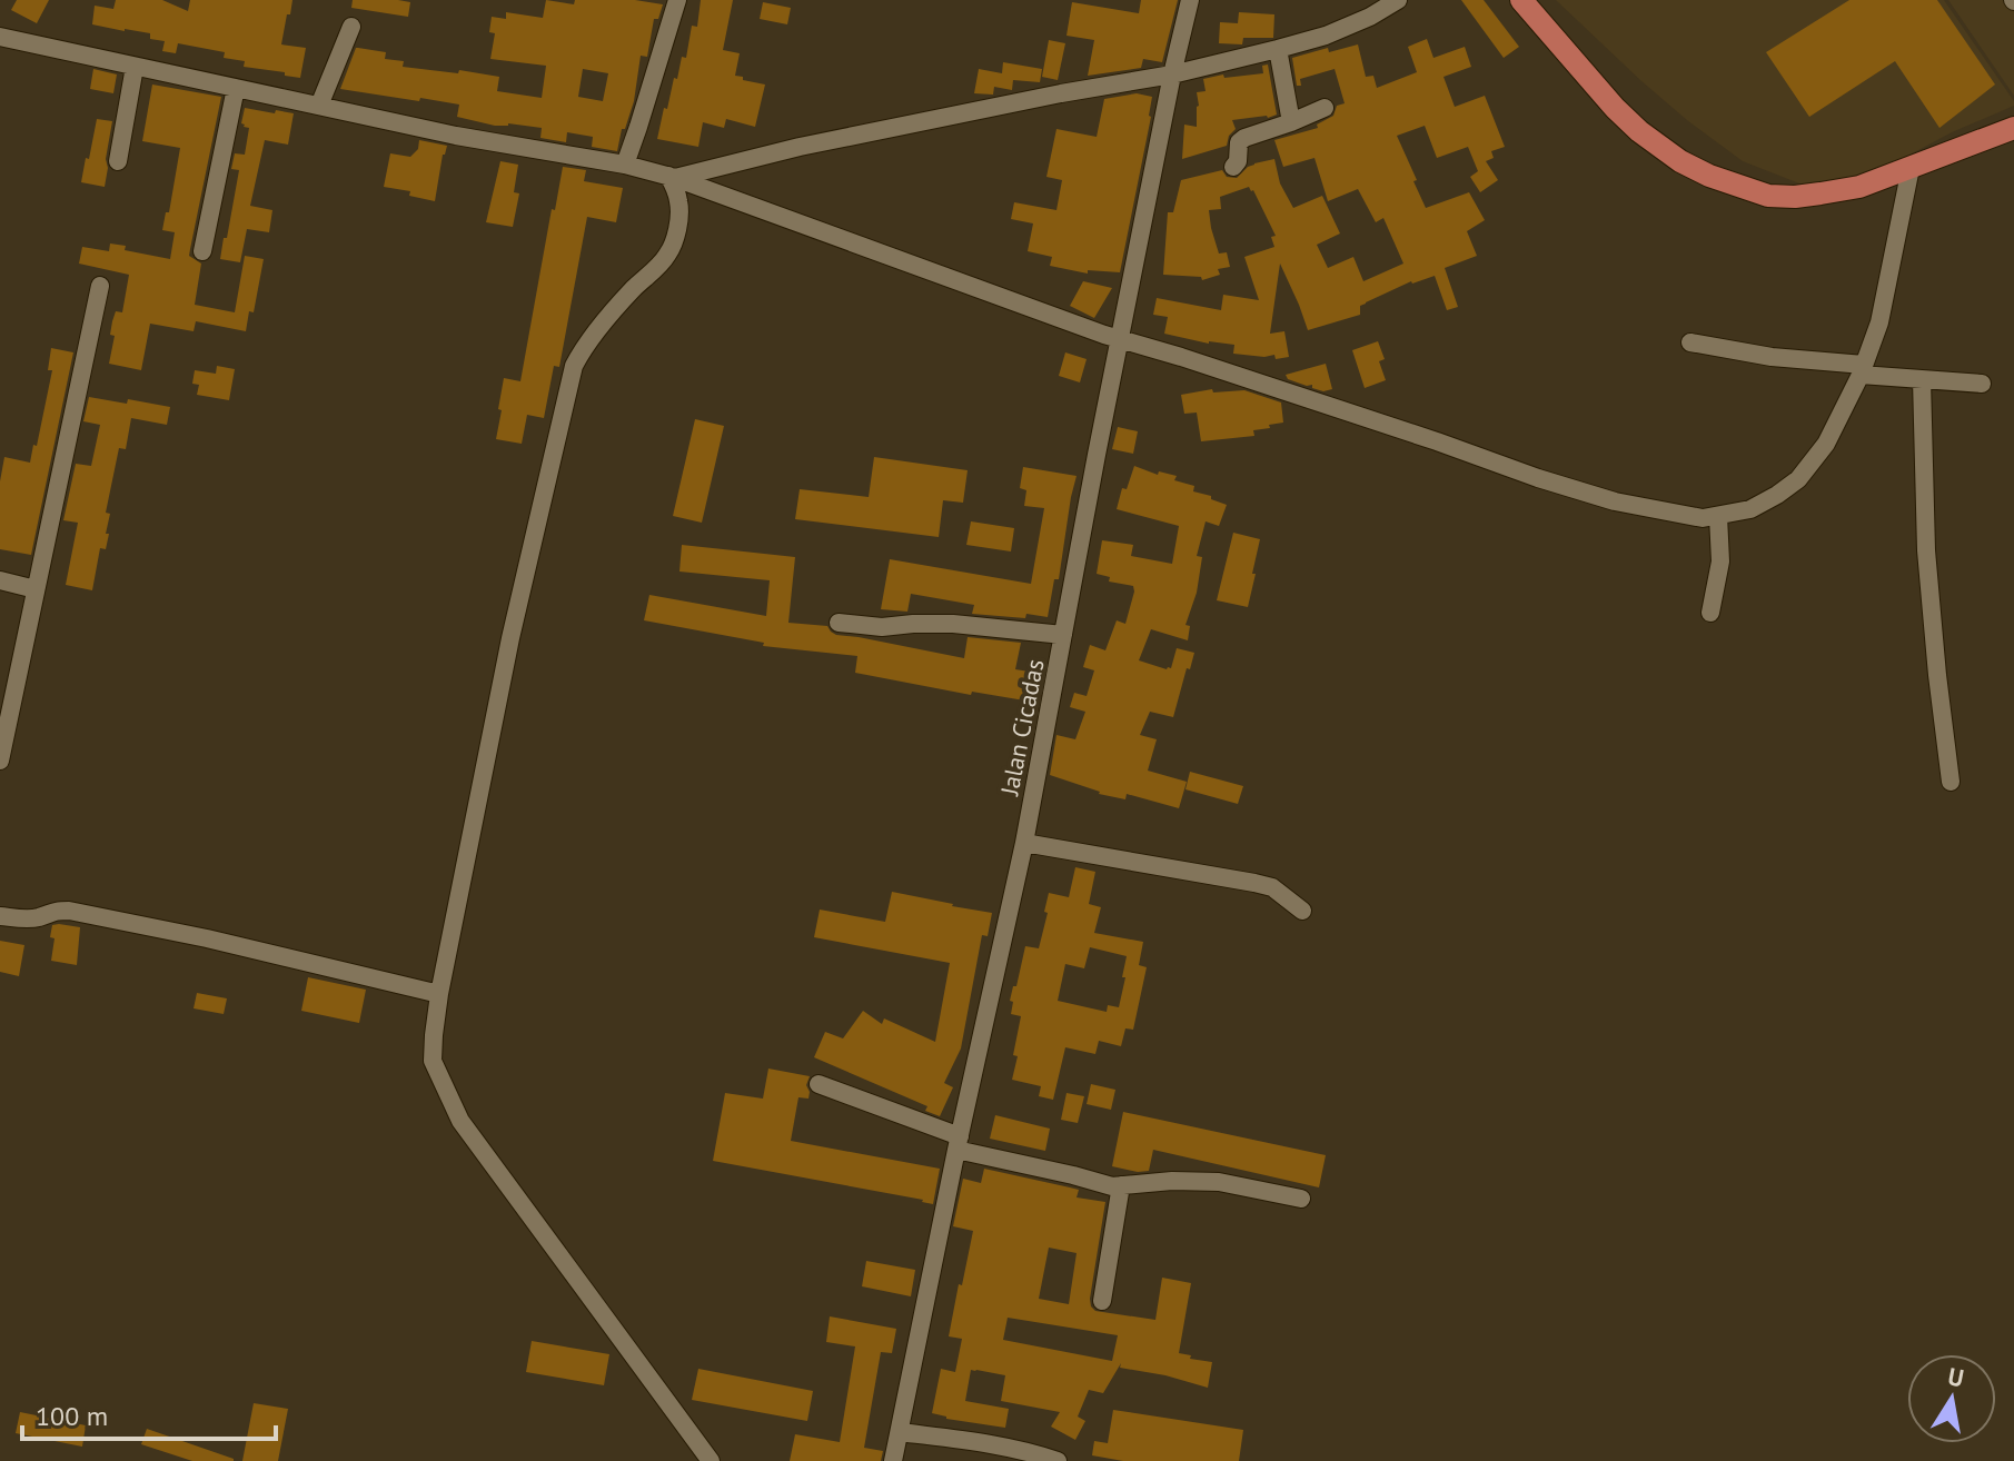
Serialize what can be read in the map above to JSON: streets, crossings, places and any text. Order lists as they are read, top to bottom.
{
  "streets": {
    "street": ["Jalan Cicadas"]
  },
  "scale_bar": "100 m",
  "north": "top"
}
